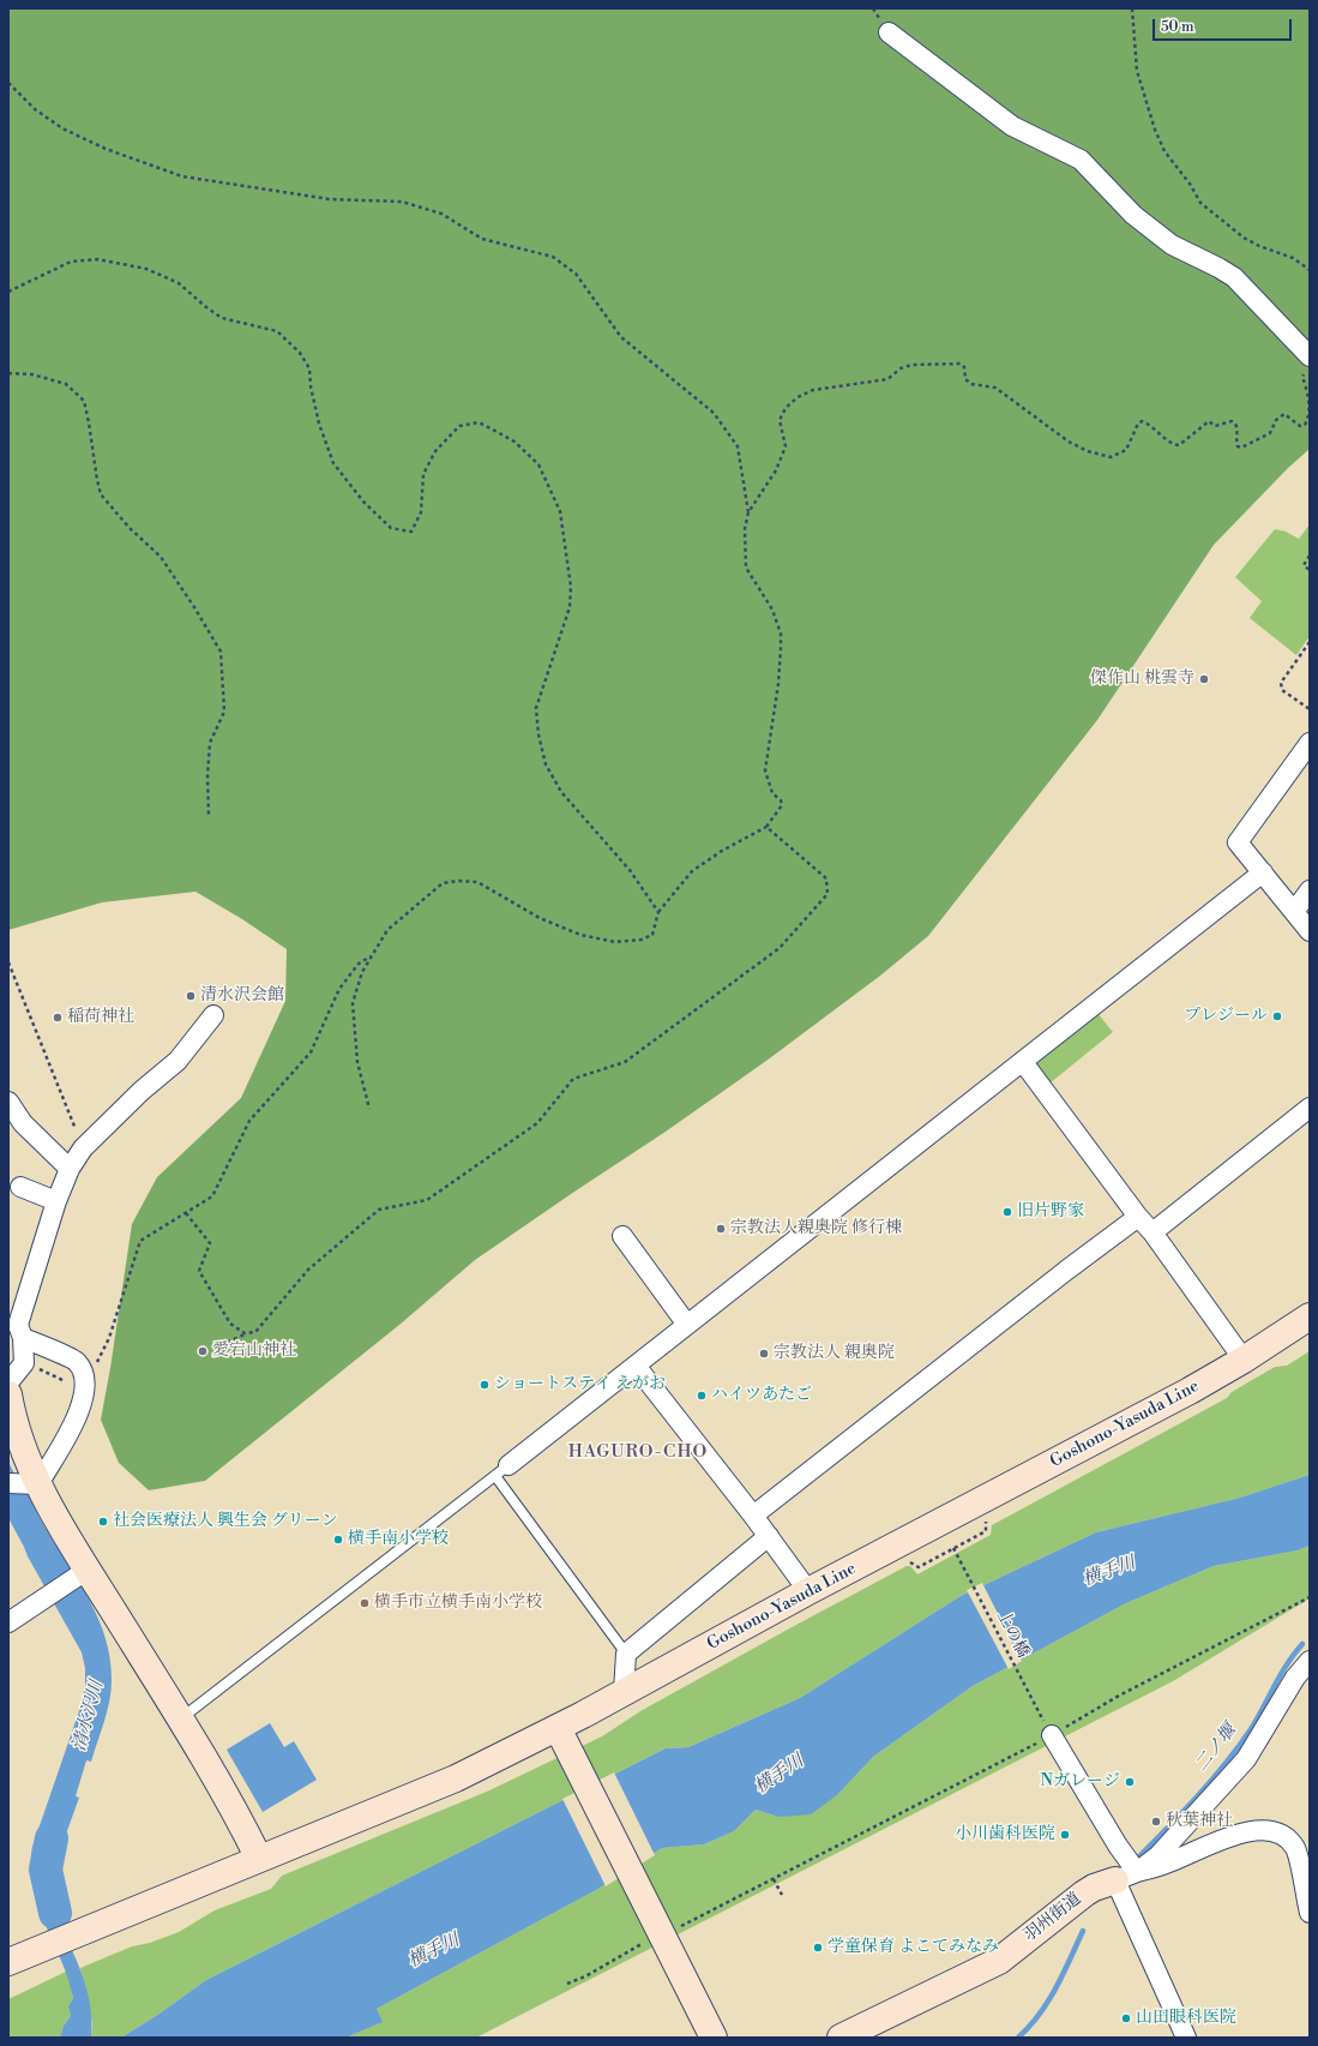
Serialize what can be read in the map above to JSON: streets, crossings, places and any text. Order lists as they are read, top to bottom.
{
  "streets": {
    "street": ["Goshono-Yasuda Line", "羽州街道"],
    "path": ["上の橋"]
  },
  "districts": ["HAGURO-CHO"],
  "water": ["横手川", "清水沢川", "二ノ堰"],
  "places": [
    "傑作山 桃雲寺",
    "清水沢会館",
    "プレジール",
    "稲荷神社",
    "旧片野家",
    "宗教法人親奥院 修行棟",
    "愛宕山神社",
    "宗教法人 親奥院",
    "ショートステイ えがお",
    "ハイツあたご",
    "社会医療法人 興生会 グリーン",
    "横手南小学校",
    "横手市立横手南小学校",
    "Nガレージ",
    "秋葉神社",
    "小川歯科医院",
    "学童保育 よこてみなみ",
    "山田眼科医院"
  ],
  "scale_bar": "50 m"
}
